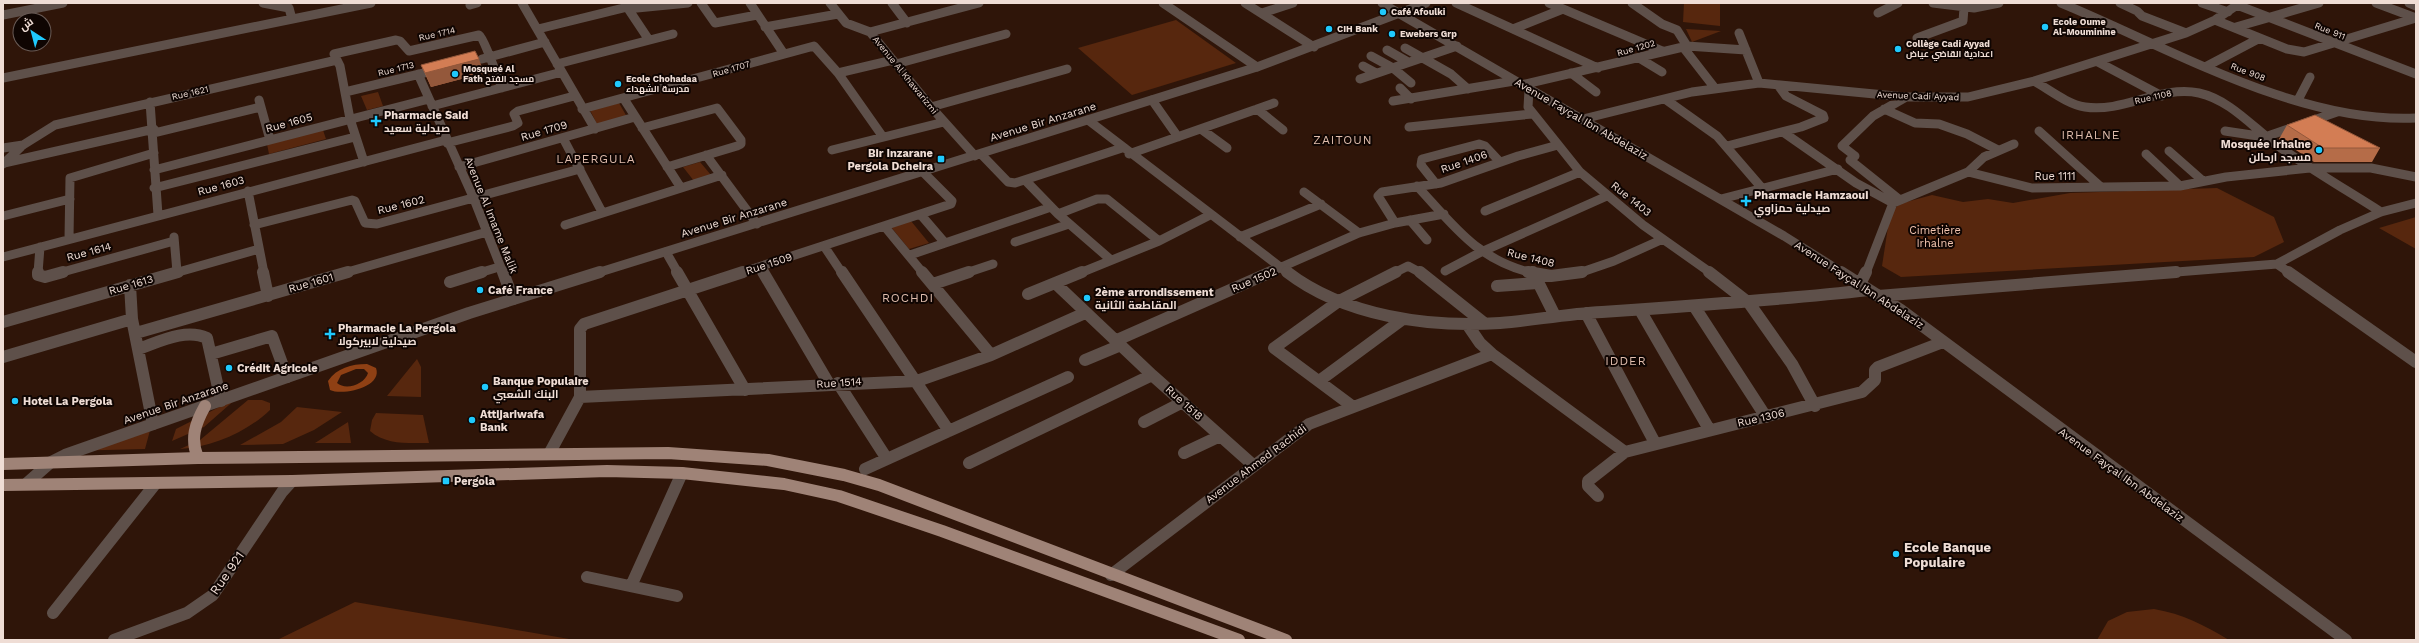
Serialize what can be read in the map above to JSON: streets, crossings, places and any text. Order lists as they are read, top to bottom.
{
  "streets": {
    "street": [
      "Rue 911",
      "Rue 1714",
      "Rue 1202",
      "Rue 1713",
      "Rue 1707",
      "Rue 908",
      "Avenue Al Khawarizmi",
      "Rue 1621",
      "Avenue Cadi Ayyad",
      "Rue 1108",
      "Avenue Fayçal Ibn Abdelaziz",
      "Avenue Bir Anzarane",
      "Rue 1605",
      "Rue 1709",
      "Rue 1406",
      "Rue 1111",
      "Rue 1603",
      "Rue 1403",
      "Rue 1602",
      "Avenue Al Imame Malik",
      "Rue 1614",
      "Rue 1408",
      "Rue 1509",
      "Rue 1502",
      "Rue 1601",
      "Rue 1613",
      "Rue 1514",
      "Rue 1518",
      "Rue 1306",
      "Avenue Ahmed Rachidi",
      "Rue 921"
    ]
  },
  "crossings": [
    ["Rue 911", "Avenue Cadi Ayyad"],
    ["Rue 1714", "Rue 1621"],
    ["Rue 1202", "Avenue Fayçal Ibn Abdelaziz"],
    ["Rue 1202", "Rue 1403"],
    ["Rue 1713", "Avenue Al Imame Malik"],
    ["Rue 908", "Avenue Cadi Ayyad"],
    ["Avenue Al Khawarizmi", "Avenue Bir Anzarane"],
    ["Avenue Cadi Ayyad", "Rue 1108"],
    ["Avenue Cadi Ayyad", "Avenue Fayçal Ibn Abdelaziz"],
    ["Rue 1108", "Rue 1111"],
    ["Avenue Fayçal Ibn Abdelaziz", "Avenue Bir Anzarane"],
    ["Avenue Fayçal Ibn Abdelaziz", "Rue 1403"],
    ["Avenue Fayçal Ibn Abdelaziz", "Rue 1306"],
    ["Avenue Bir Anzarane", "Avenue Al Imame Malik"],
    ["Avenue Bir Anzarane", "Rue 1509"],
    ["Rue 1605", "Avenue Al Imame Malik"],
    ["Rue 1709", "Avenue Al Imame Malik"],
    ["Rue 1406", "Rue 1403"],
    ["Rue 1406", "Rue 1408"],
    ["Rue 1406", "Rue 1502"],
    ["Rue 1603", "Avenue Al Imame Malik"],
    ["Rue 1603", "Rue 1614"],
    ["Rue 1403", "Rue 1408"],
    ["Rue 1403", "Rue 1306"],
    ["Rue 1602", "Avenue Al Imame Malik"],
    ["Avenue Al Imame Malik", "Rue 1601"],
    ["Rue 1614", "Rue 1613"],
    ["Rue 1408", "Rue 1502"],
    ["Rue 1509", "Rue 1514"],
    ["Rue 1502", "Rue 1518"],
    ["Rue 1514", "Rue 1518"],
    ["Rue 1518", "Avenue Ahmed Rachidi"]
  ],
  "districts": [
    "IRHALNE",
    "ZAITOUN",
    "LAPERGULA",
    "ROCHDI",
    "IDDER"
  ],
  "parks": ["Cimetière Irhalne"],
  "places": {
    "other": [
      "Café Afoulki",
      "Ecole Oume Al-Mouminine",
      "CIH Bank",
      "Ewebers Grp",
      "Collège Cadi Ayyad اعدادية القاضي عياض",
      "Mosqueé Al Fath مسجد الفتح",
      "Ecole Chohadaa مدرسة الشهداء",
      "Mosquée Irhalne مسجد ارحالن",
      "Café France",
      "2ème arrondissement المقاطعة الثانية",
      "Crédit Agricole",
      "Banque Populaire البنك الشعبي",
      "Hotel La Pergola",
      "Attijariwafa Bank",
      "Ecole Banque Populaire"
    ],
    "health": ["Pharmacie Said صيدلية سعيد", "Pharmacie Hamzaoui صيدلية حمزاوي", "Pharmacie La Pergola صيدلية لابيركولا"],
    "transit": ["Bir Inzarane Pergola Dcheira", "Pergola"]
  },
  "north": "top left"
}
